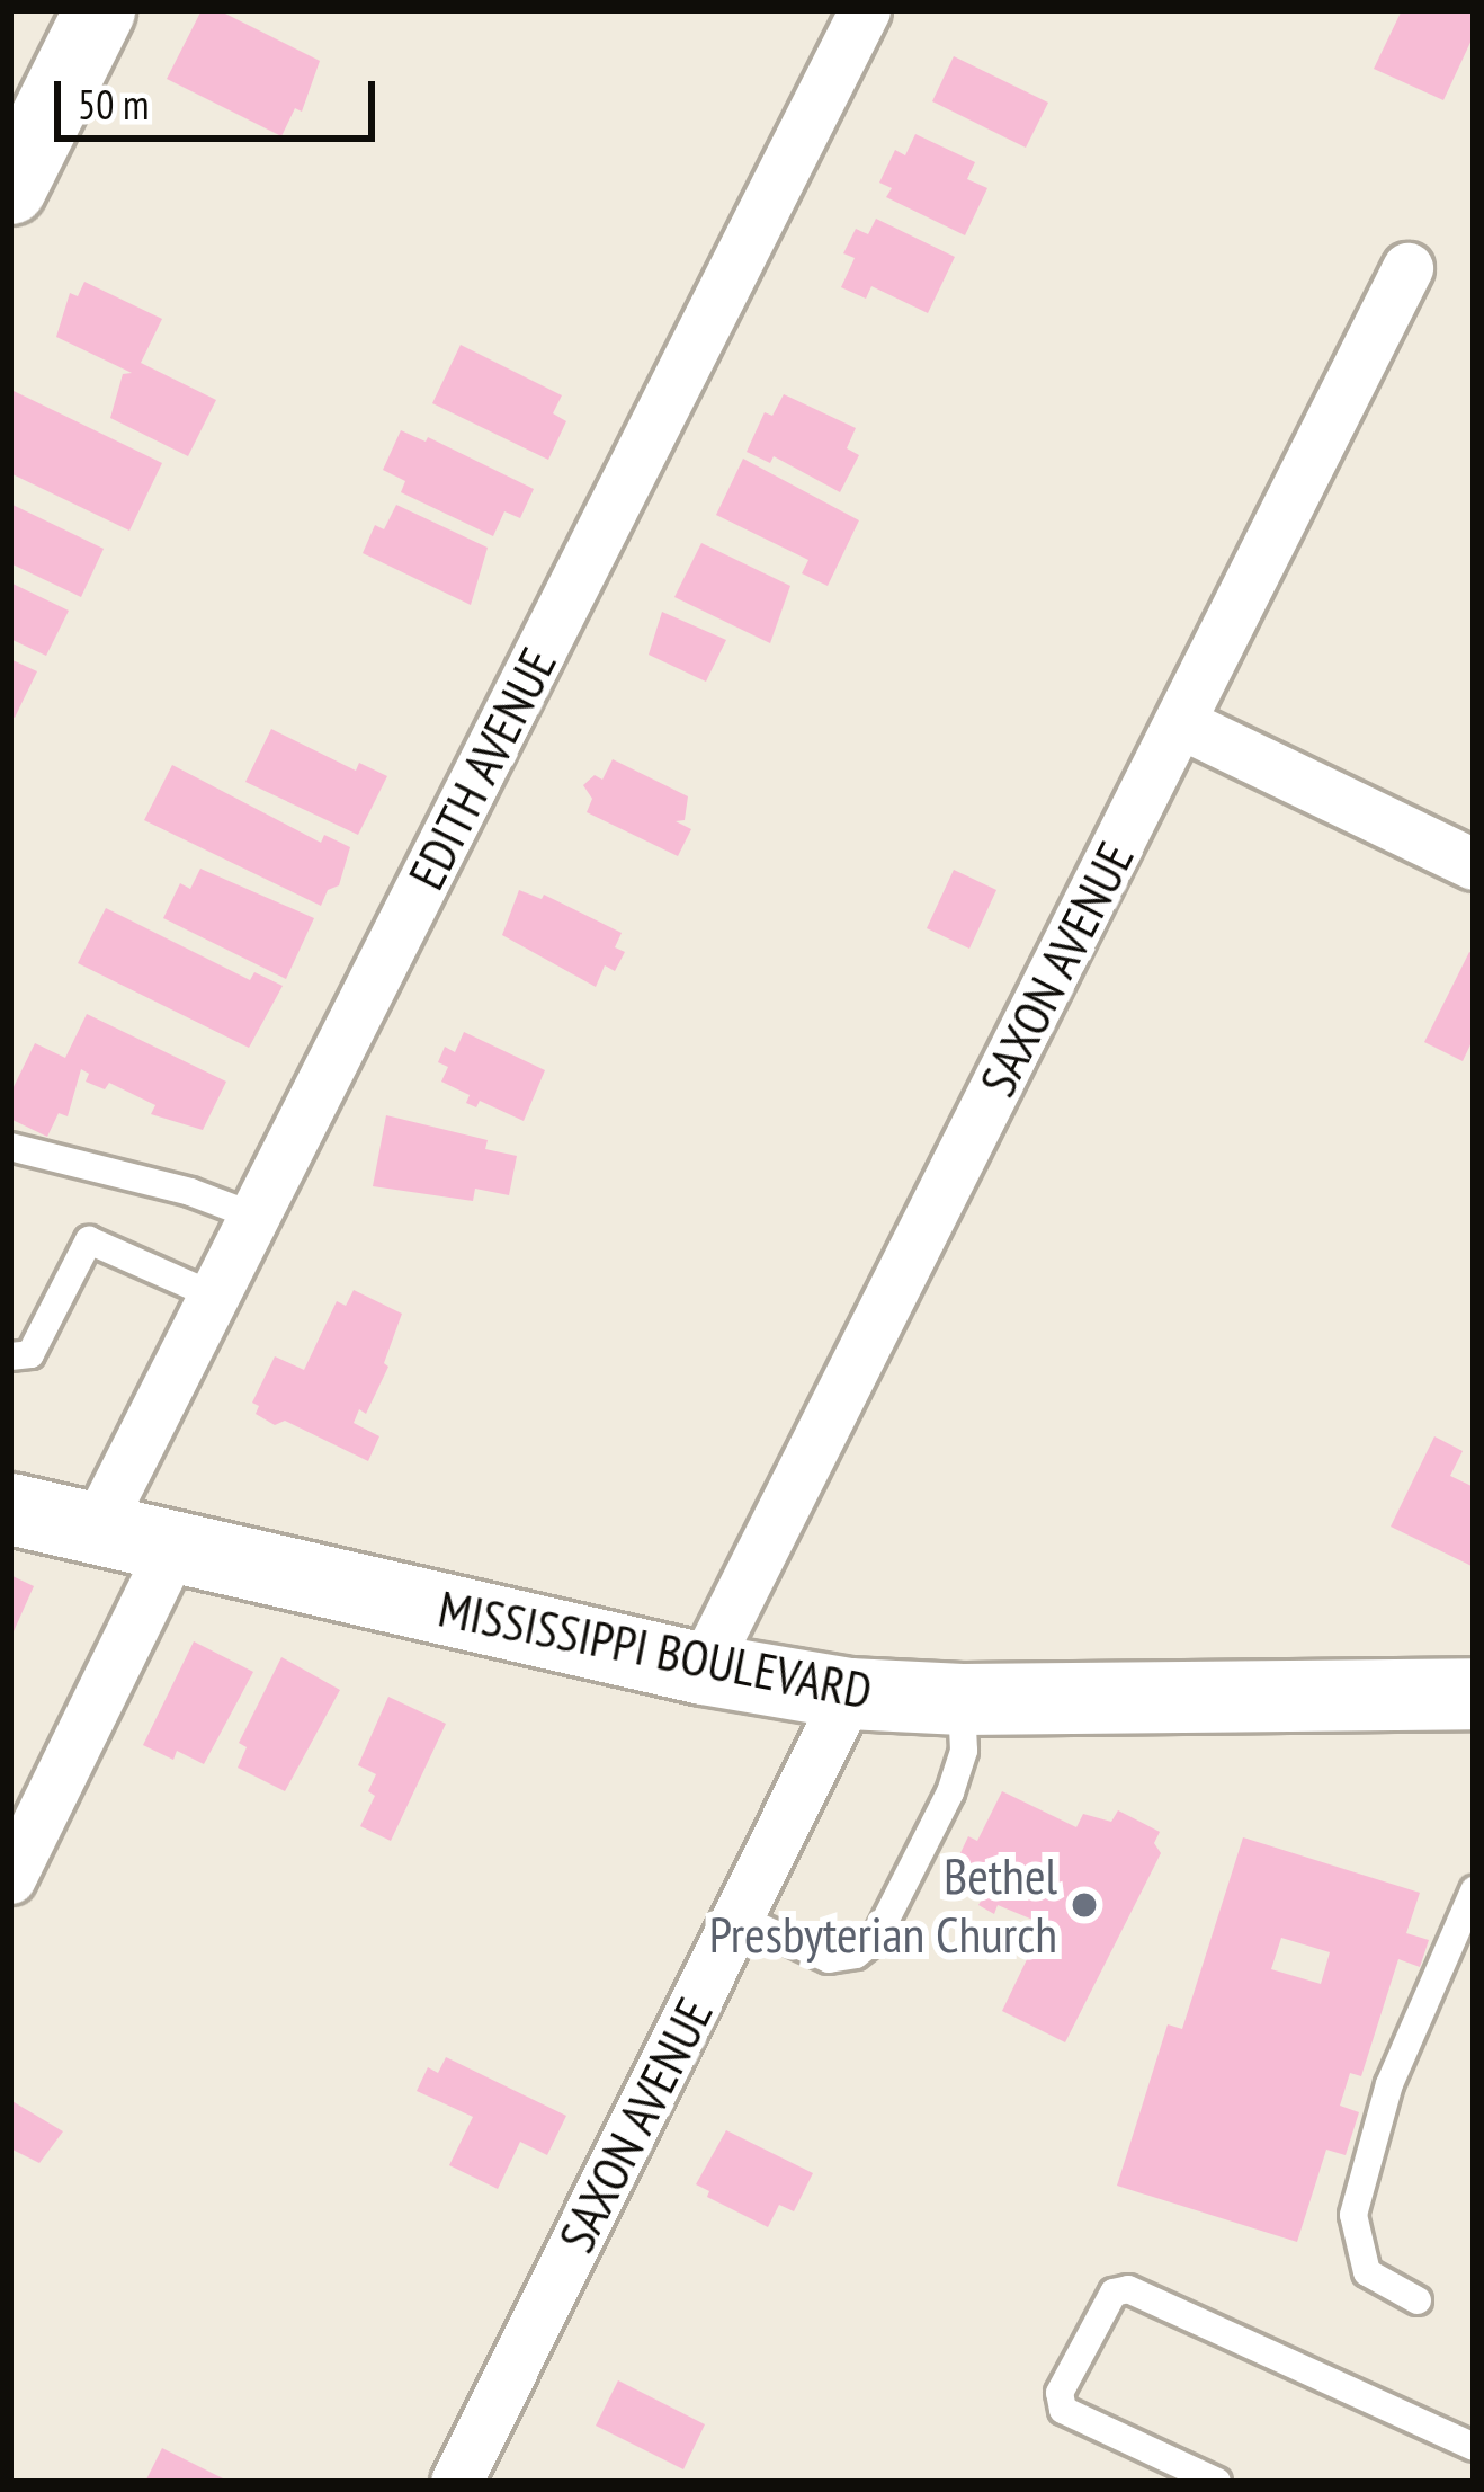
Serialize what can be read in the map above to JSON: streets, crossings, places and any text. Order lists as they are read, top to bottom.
{
  "streets": {
    "main road": ["MISSISSIPPI BOULEVARD"],
    "street": ["EDITH AVENUE", "SAXON AVENUE"]
  },
  "crossings": [
    ["EDITH AVENUE", "MISSISSIPPI BOULEVARD"],
    ["SAXON AVENUE", "MISSISSIPPI BOULEVARD"]
  ],
  "places": ["Bethel Presbyterian Church"],
  "scale_bar": "50 m"
}
